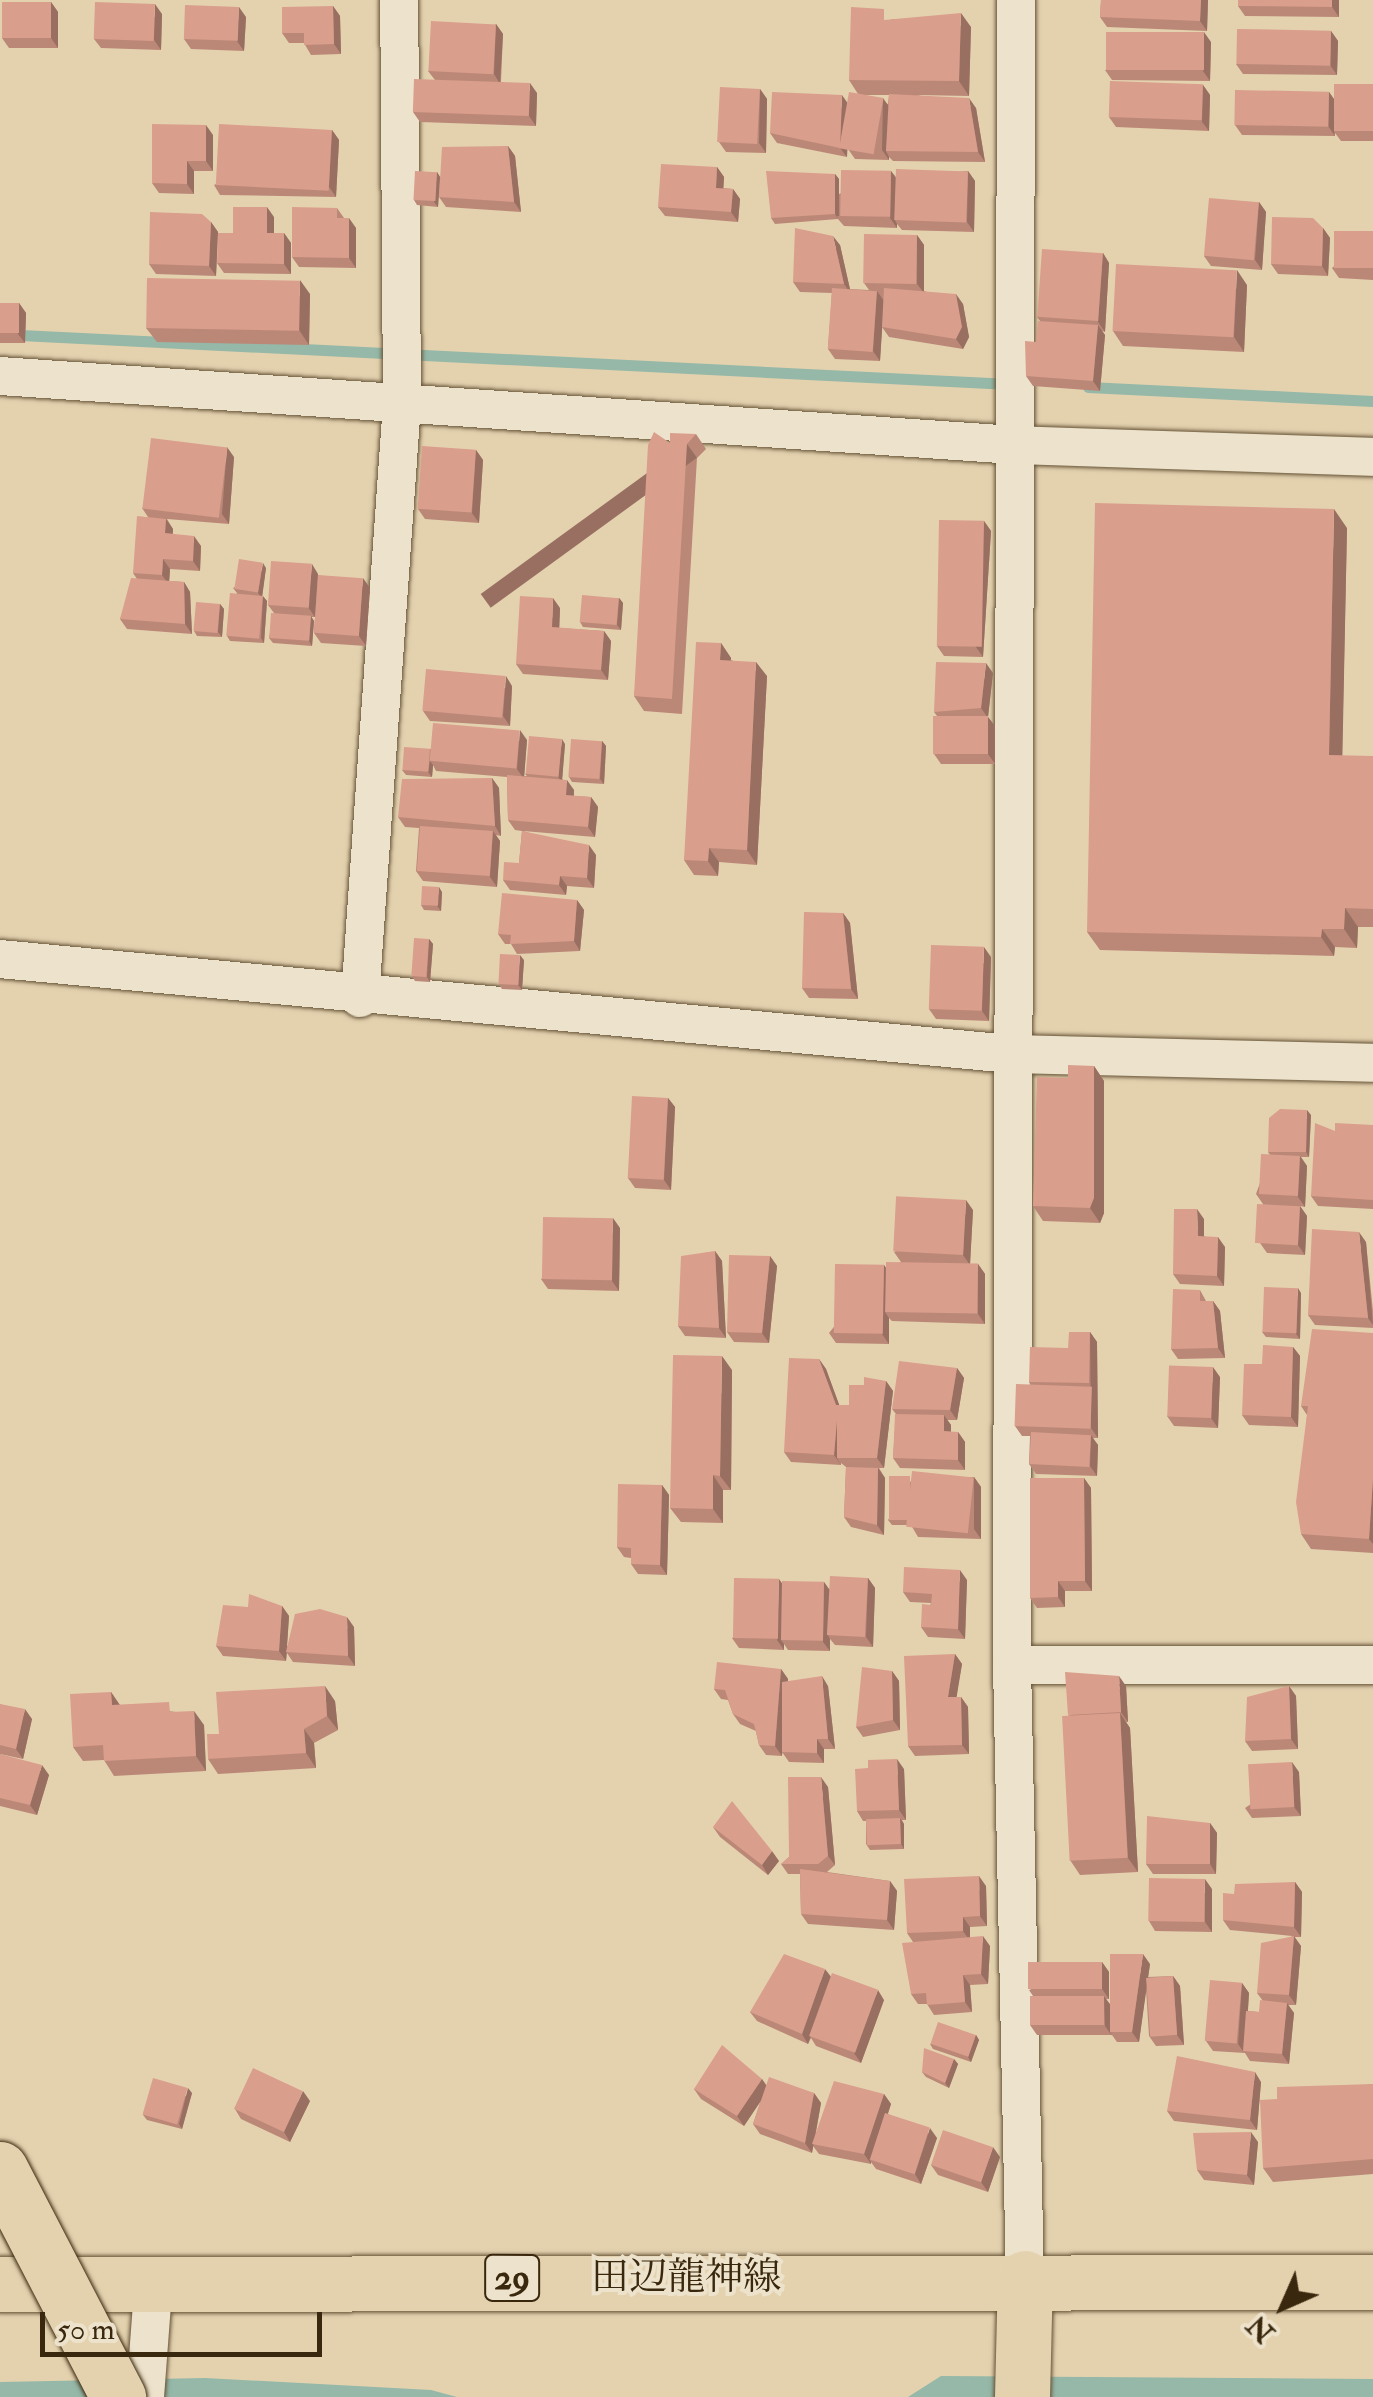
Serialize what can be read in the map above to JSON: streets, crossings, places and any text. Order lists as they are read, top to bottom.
{
  "streets": {
    "main road": ["29", "田辺龍神線"]
  },
  "scale_bar": "50 m",
  "north": "bottom left"
}
